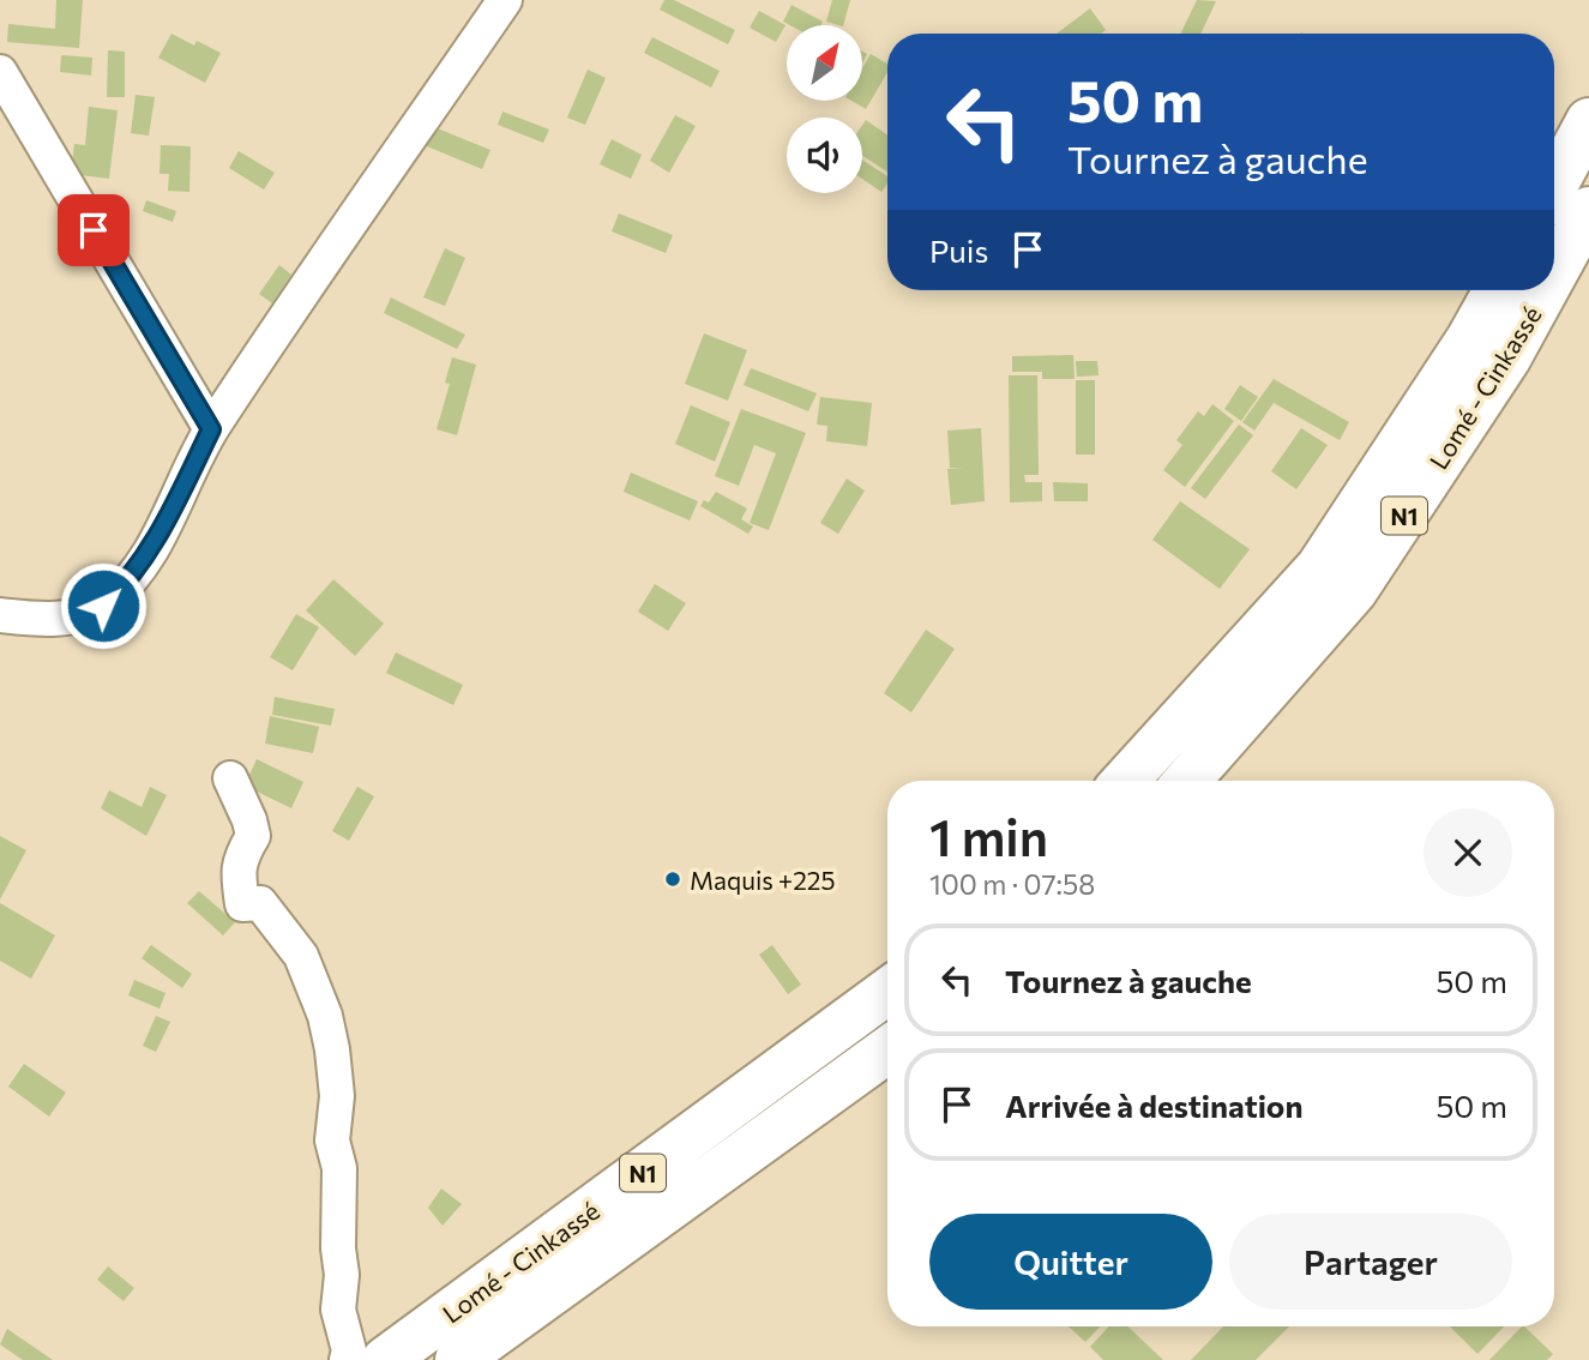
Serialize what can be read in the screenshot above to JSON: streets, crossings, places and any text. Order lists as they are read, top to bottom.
{
  "streets": {
    "highway": ["Lomé - Cinkassé", "N1"]
  },
  "places": ["Maquis +225"],
  "north": "top right",
  "page": {
    "turn": ["50 m", "Tournez à gauche"],
    "then": "Puis",
    "heading": ["1 min", "100 m · 07:58"],
    "list": [
      {
        "name": "Tournez à gauche",
        "value": "50 m"
      },
      {
        "name": "Arrivée à destination",
        "value": "50 m"
      }
    ],
    "buttons": ["Quitter", "Partager"]
  }
}
